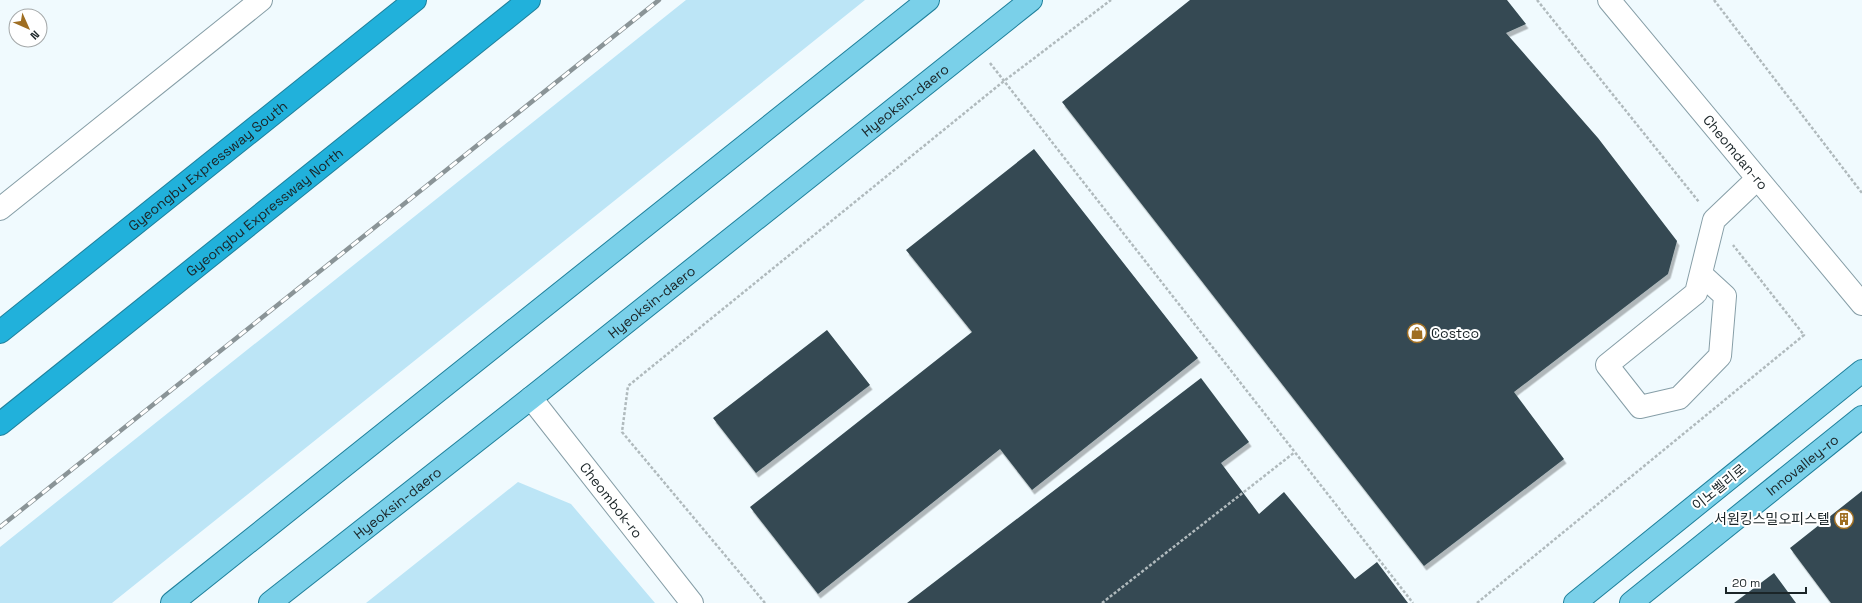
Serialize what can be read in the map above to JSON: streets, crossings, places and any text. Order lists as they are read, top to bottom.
{
  "streets": {
    "highway": ["Gyeongbu Expressway South", "Gyeongbu Expressway North"],
    "main road": ["Hyeoksin-daero", "Innovalley-ro", "이노벨리로"],
    "street": ["Cheomdan-ro", "Cheombok-ro"]
  },
  "crossings": [
    ["Hyeoksin-daero", "Cheombok-ro"]
  ],
  "places": {
    "shop": ["Costco"],
    "building": ["서원킹스밀오피스텔"]
  },
  "scale_bar": "20 m",
  "north": "bottom right"
}
